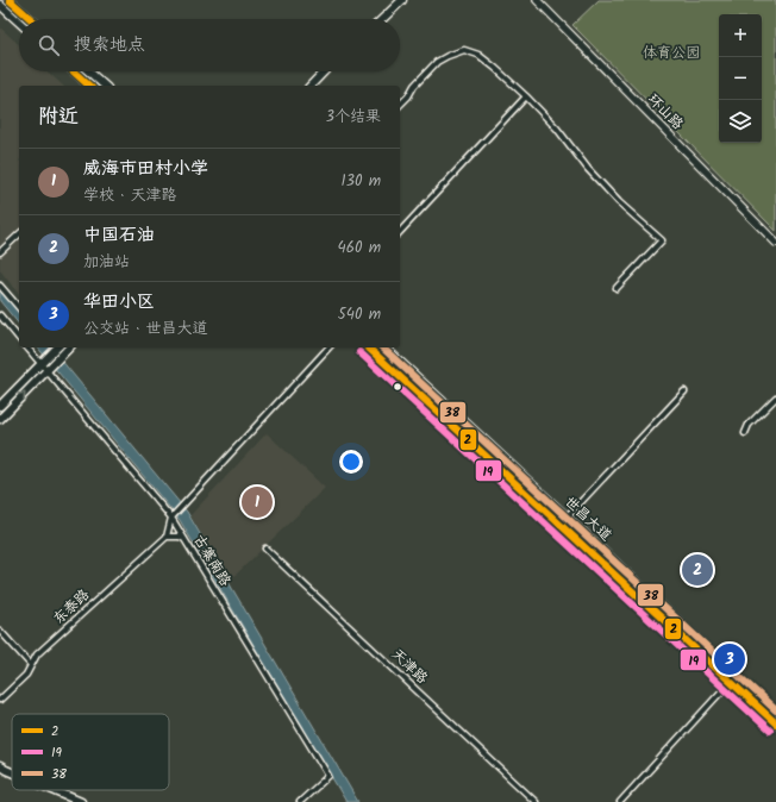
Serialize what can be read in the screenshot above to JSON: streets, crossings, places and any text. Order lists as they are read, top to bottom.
{
  "streets": {
    "main road": ["环山路", "世昌大道"],
    "street": ["古寨南路", "东泰路", "天津路"]
  },
  "parks": ["体育公园"],
  "lines": ["transit line 2", "transit line 38", "transit line 19"],
  "legend": ["2", "19", "38"],
  "page": {
    "map_buttons": ["+", "−"],
    "search": "搜索地点",
    "heading": ["附近", "3个结果"],
    "list": [
      {
        "mark": "1",
        "name": "威海市田村小学",
        "note": "学校 · 天津路",
        "value": "130 m"
      },
      {
        "mark": "2",
        "name": "中国石油",
        "note": "加油站",
        "value": "460 m"
      },
      {
        "mark": "3",
        "name": "华田小区",
        "note": "公交站 · 世昌大道",
        "value": "540 m"
      }
    ],
    "pins": ["1", "2", "3"]
  }
}
